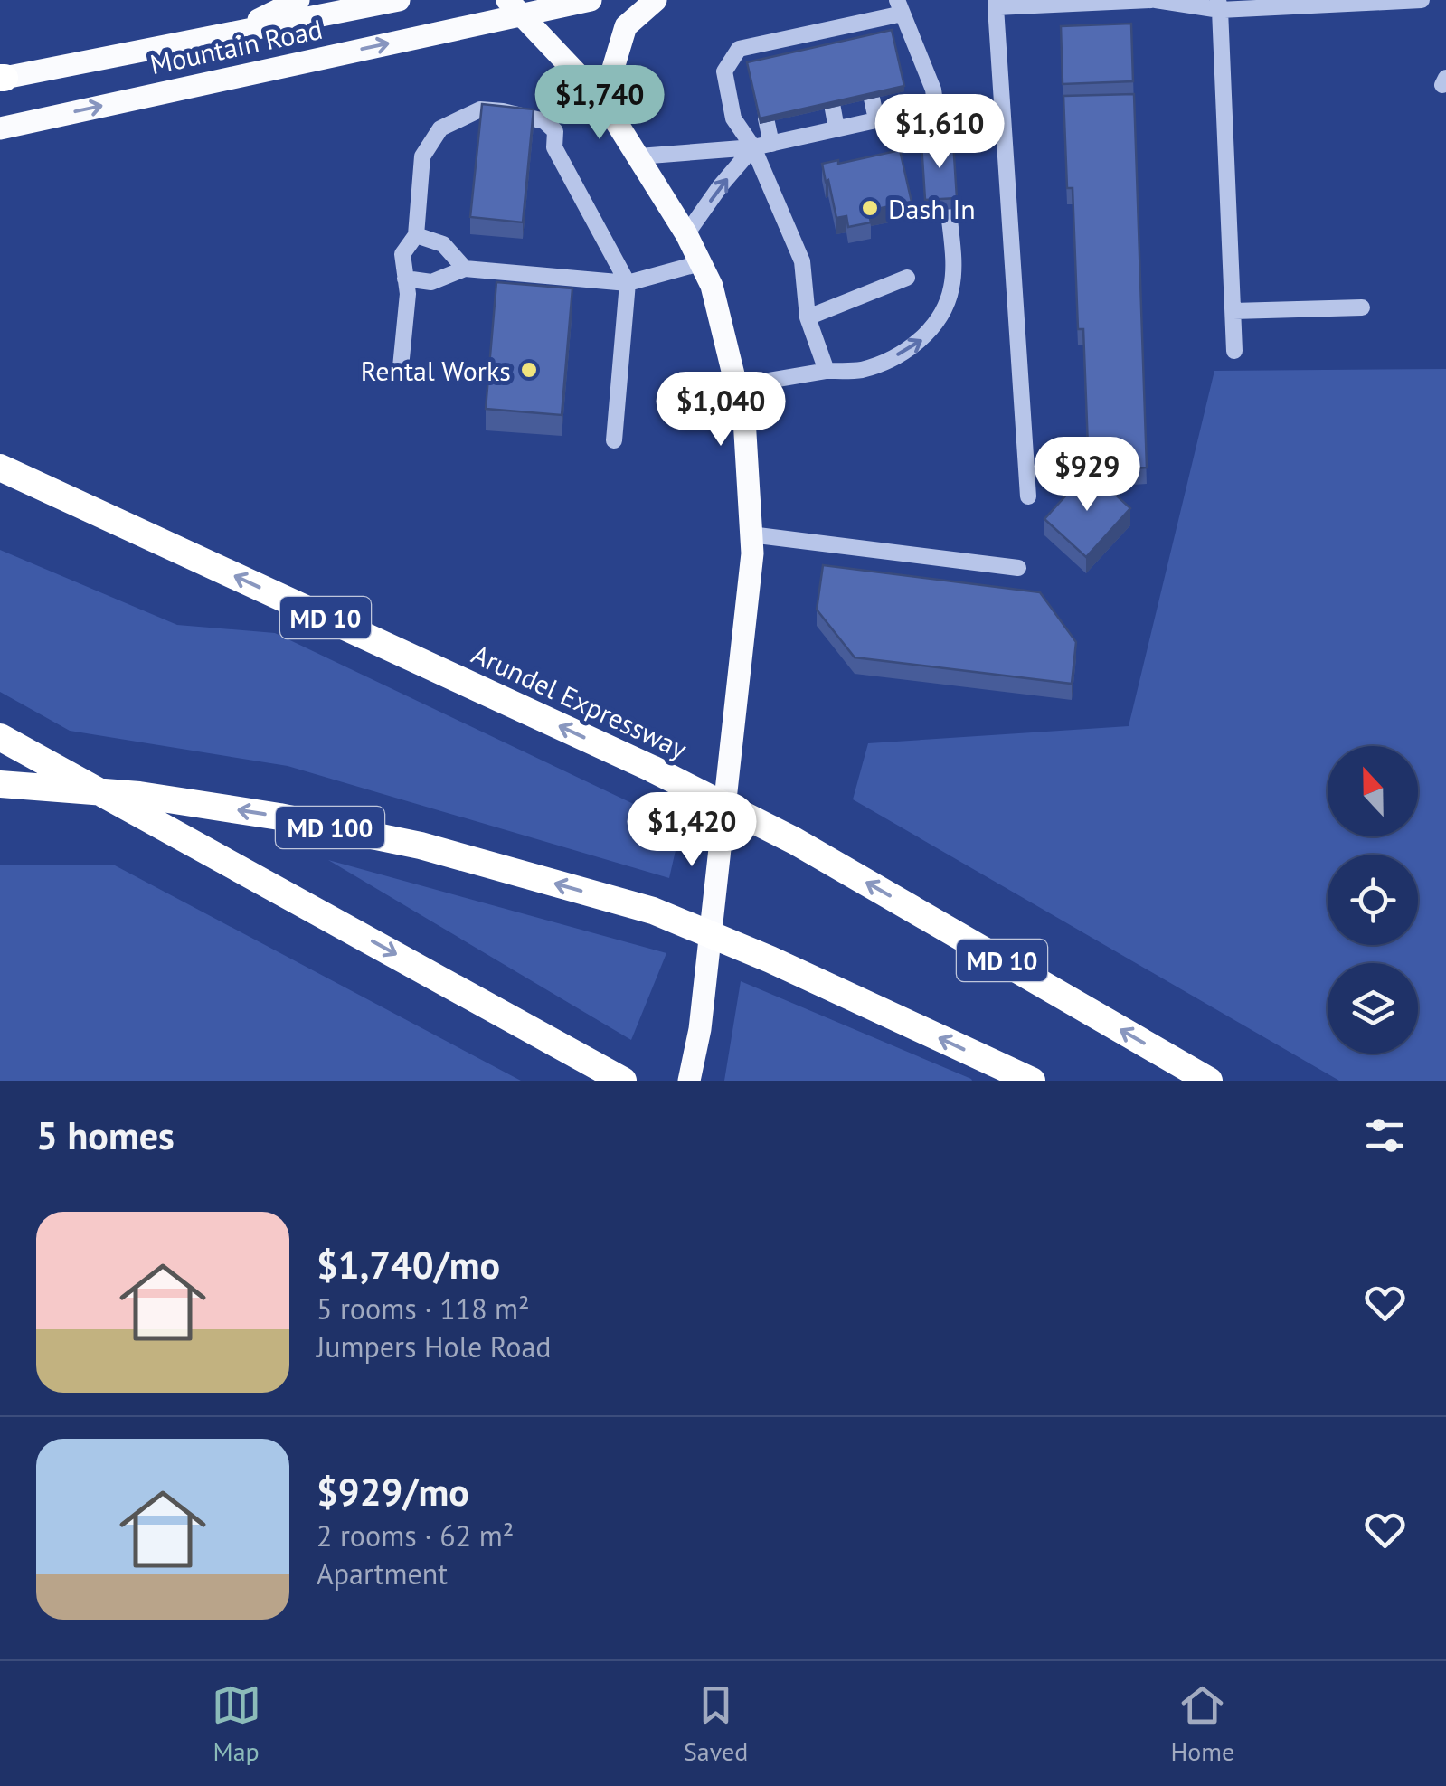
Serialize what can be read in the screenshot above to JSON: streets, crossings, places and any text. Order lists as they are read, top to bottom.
{
  "streets": {
    "highway": ["MD 10", "Arundel Expressway", "MD 100"],
    "main road": ["Mountain Road"]
  },
  "places": ["Dash In", "Rental Works"],
  "north": "top",
  "page": {
    "price": [
      "$1,740",
      "$1,610",
      "$1,040",
      "$929",
      "$1,420"
    ],
    "heading": "5 homes",
    "list": [
      {
        "name": "$1,740/mo",
        "note": "5 rooms · 118 m² · Jumpers Hole Road"
      },
      {
        "name": "$929/mo",
        "note": "2 rooms · 62 m² · Apartment"
      }
    ],
    "tabs": ["Map", "Saved", "Home"]
  }
}
